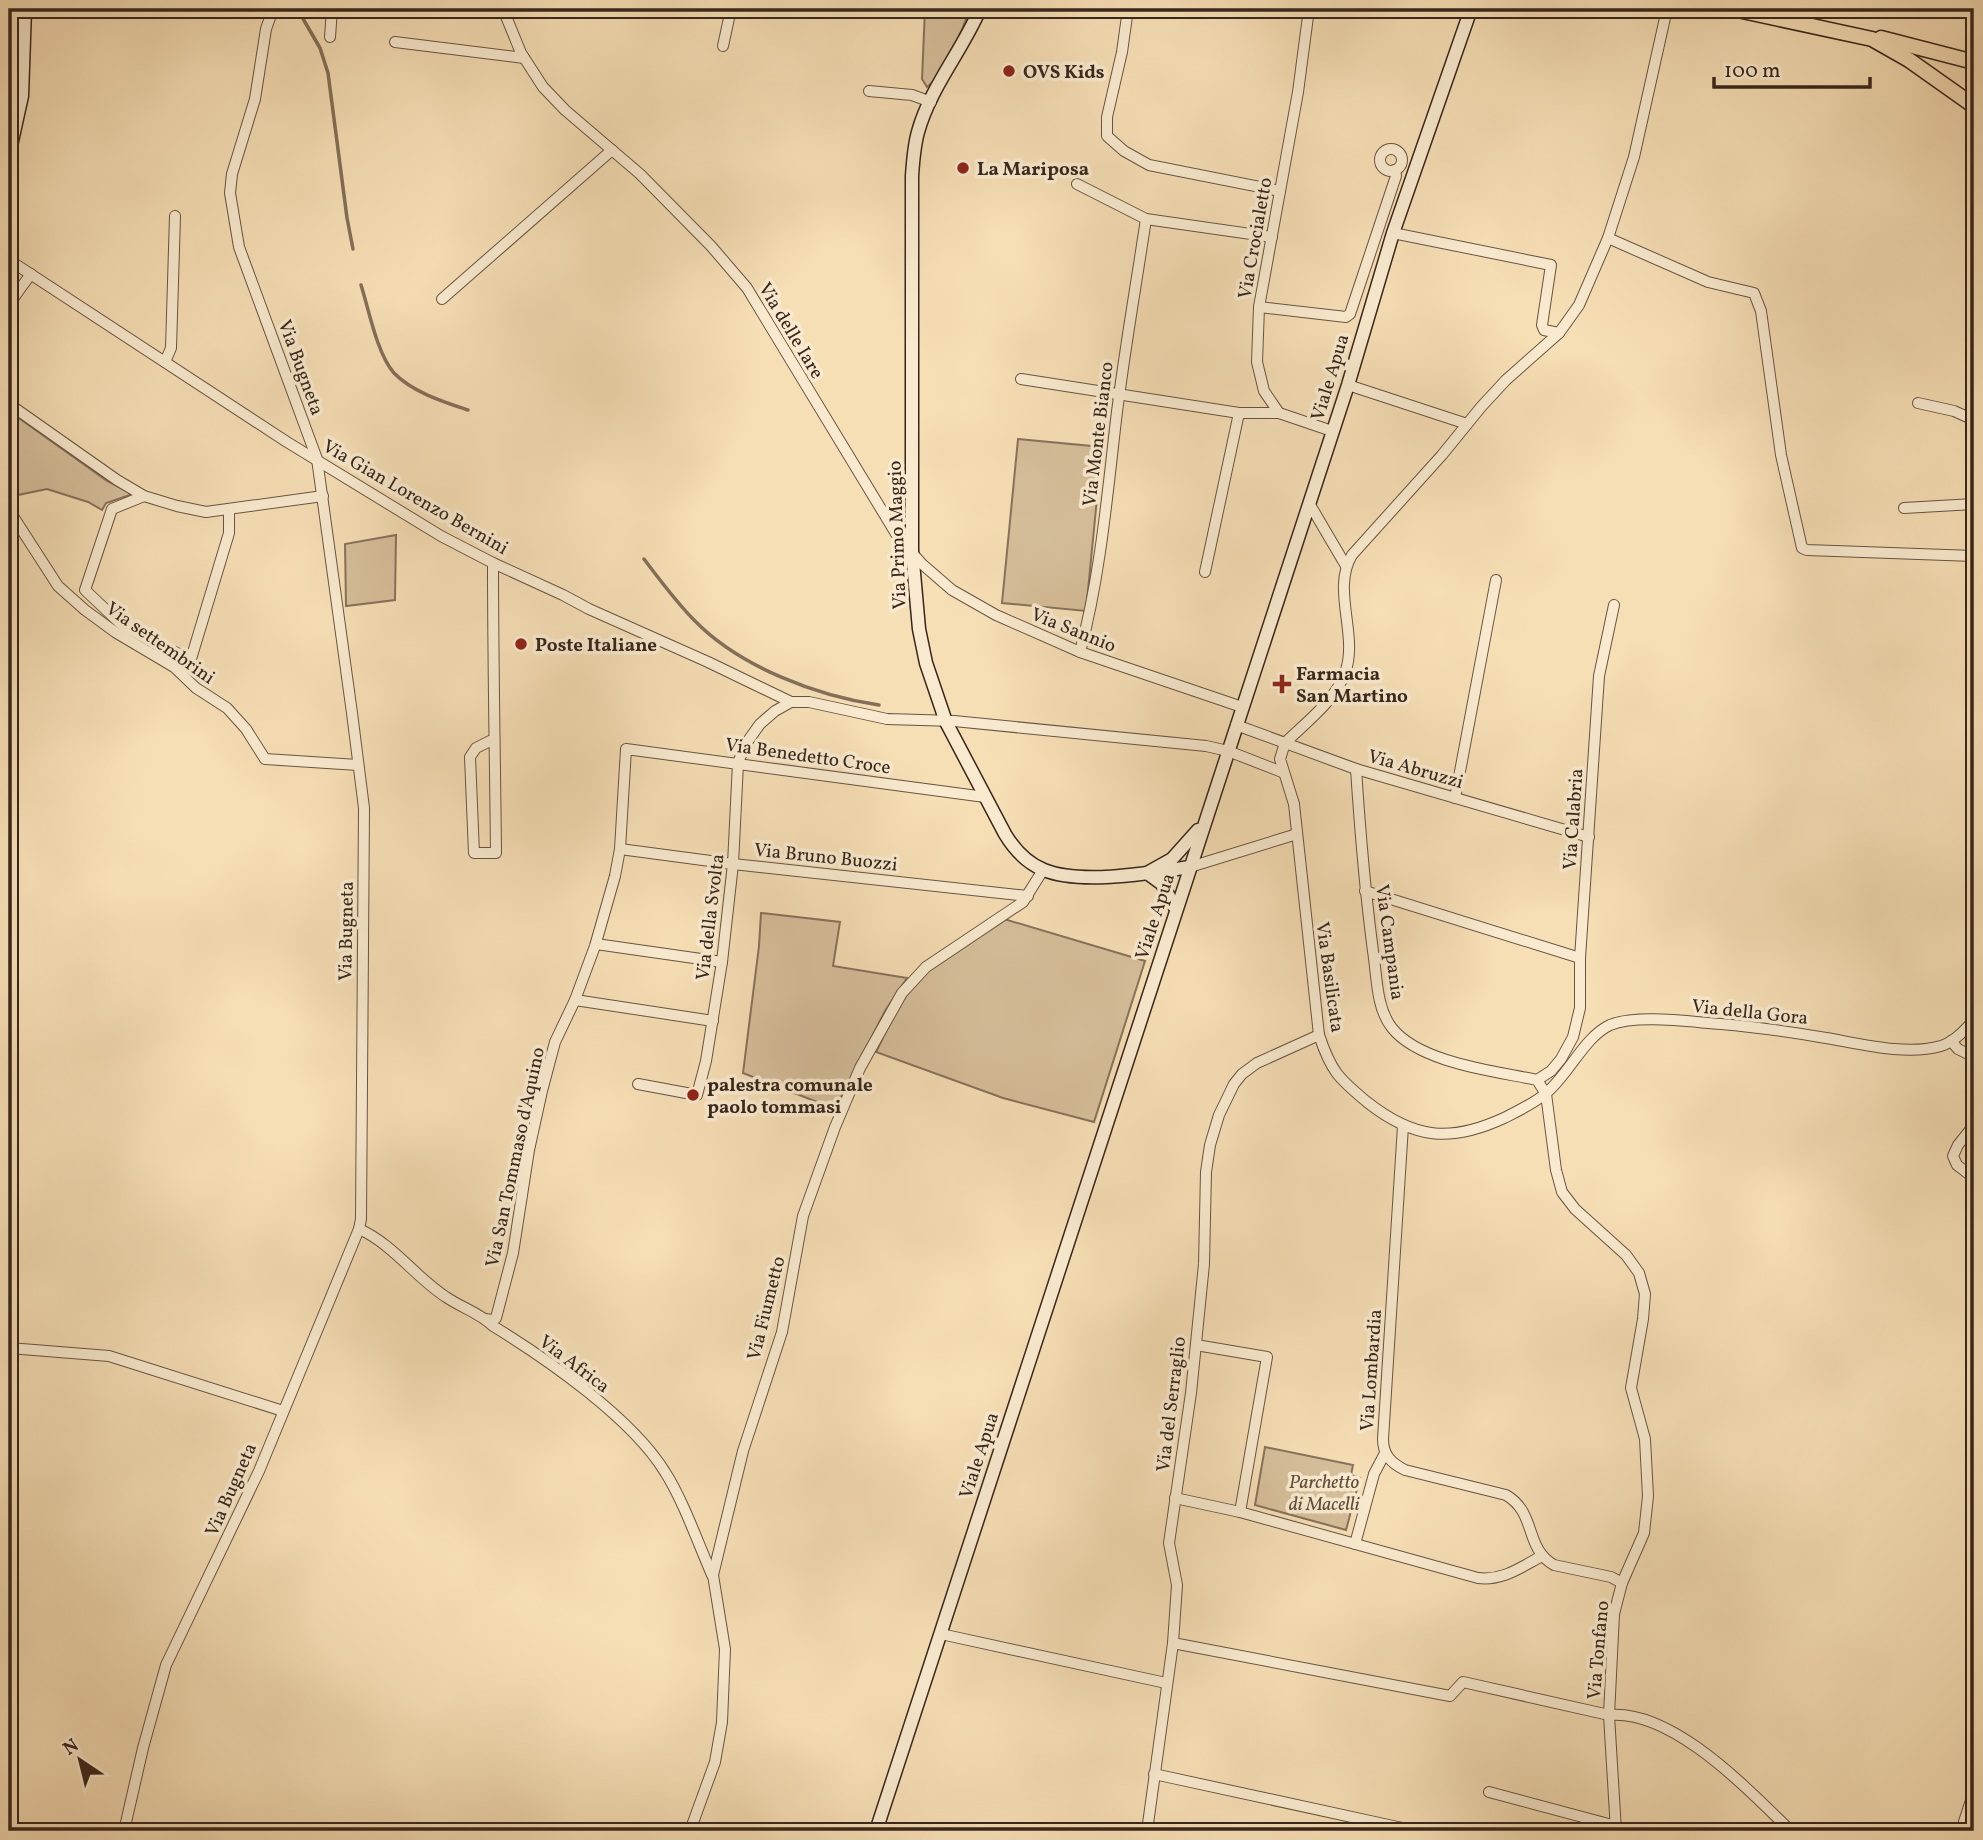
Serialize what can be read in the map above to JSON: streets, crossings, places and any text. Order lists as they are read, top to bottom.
{
  "streets": {
    "street": [
      "Via Crocialetto",
      "Via delle Iare",
      "Via Bugneta",
      "Viale Apua",
      "Via Monte Bianco",
      "Via Gian Lorenzo Bernini",
      "Via Primo Maggio",
      "Via Sannio",
      "Via settembrini",
      "Via Benedetto Croce",
      "Via Abruzzi",
      "Via Calabria",
      "Via Bruno Buozzi",
      "Via della Svolta",
      "Via Campania",
      "Via Basilicata",
      "Via della Gora",
      "Via San Tommaso d'Aquino",
      "Via Fiumetto",
      "Via Africa",
      "Via Lombardia",
      "Via del Serraglio",
      "Via Tonfano"
    ]
  },
  "crossings": [
    ["Via delle Iare", "Via Primo Maggio"],
    ["Via delle Iare", "Via Sannio"],
    ["Via Bugneta", "Via Gian Lorenzo Bernini"],
    ["Via Bugneta", "Via settembrini"],
    ["Via Bugneta", "Via Africa"],
    ["Viale Apua", "Via Gian Lorenzo Bernini"],
    ["Viale Apua", "Via Primo Maggio"],
    ["Viale Apua", "Via Sannio"],
    ["Viale Apua", "Via Abruzzi"],
    ["Via Monte Bianco", "Via Sannio"],
    ["Via Gian Lorenzo Bernini", "Via Primo Maggio"],
    ["Via Gian Lorenzo Bernini", "Via della Svolta"],
    ["Via Primo Maggio", "Via Sannio"],
    ["Via Primo Maggio", "Via Benedetto Croce"],
    ["Via Primo Maggio", "Via Fiumetto"],
    ["Via Benedetto Croce", "Via della Svolta"],
    ["Via Benedetto Croce", "Via San Tommaso d'Aquino"],
    ["Via Abruzzi", "Via Calabria"],
    ["Via Abruzzi", "Via Campania"],
    ["Via Abruzzi", "Via Basilicata"],
    ["Via Calabria", "Via Campania"],
    ["Via Bruno Buozzi", "Via della Svolta"],
    ["Via Bruno Buozzi", "Via San Tommaso d'Aquino"],
    ["Via Bruno Buozzi", "Via Fiumetto"],
    ["Via Basilicata", "Via della Gora"],
    ["Via Basilicata", "Via Lombardia"],
    ["Via Basilicata", "Via del Serraglio"],
    ["Via Basilicata", "Via Tonfano"],
    ["Via della Gora", "Via Tonfano"],
    ["Via San Tommaso d'Aquino", "Via Africa"],
    ["Via Fiumetto", "Via Africa"]
  ],
  "parks": ["Parchetto di Macelli"],
  "places": {
    "other": [
      "OVS Kids",
      "La Mariposa",
      "Poste Italiane",
      "palestra comunale paolo tommasi"
    ],
    "health": ["Farmacia San Martino"]
  },
  "scale_bar": "100 m",
  "north": "top left"
}
